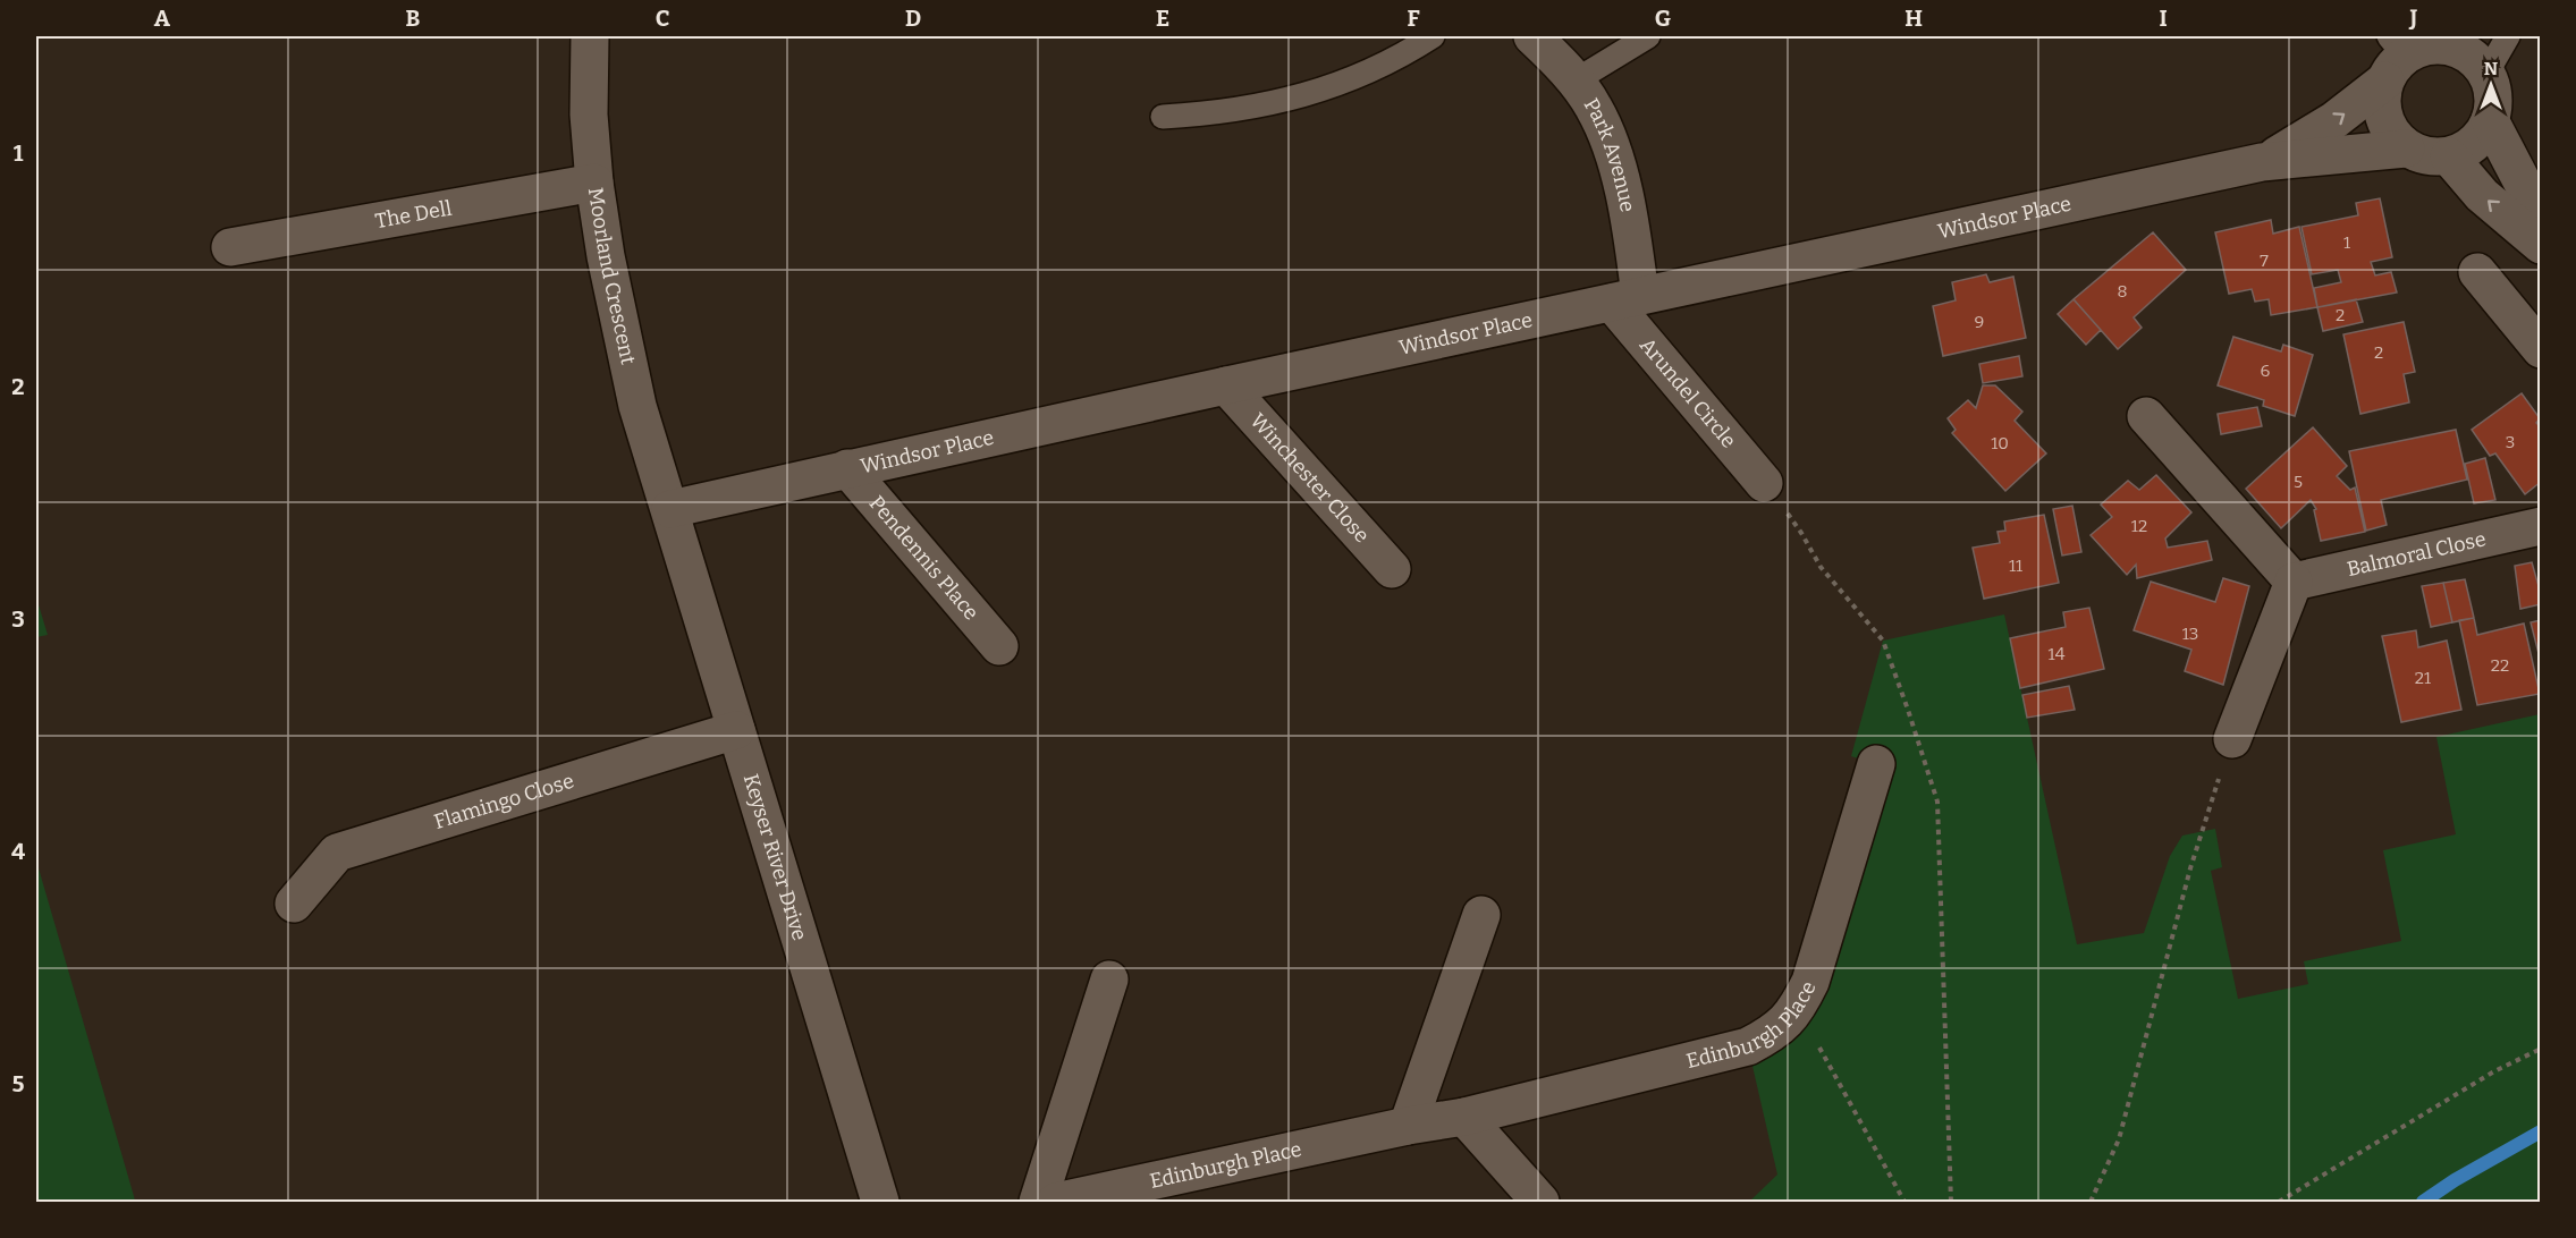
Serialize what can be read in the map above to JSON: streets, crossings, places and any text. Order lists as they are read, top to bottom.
{
  "streets": {
    "street": [
      "Park Avenue",
      "The Dell",
      "Windsor Place",
      "Moorland Crescent",
      "Arundel Circle",
      "Winchester Close",
      "Balmoral Close",
      "Pendennis Place",
      "Flamingo Close",
      "Keyser River Drive",
      "Edinburgh Place"
    ]
  },
  "crossings": [
    ["Park Avenue", "Windsor Place"],
    ["Park Avenue", "Arundel Circle"],
    ["The Dell", "Moorland Crescent"],
    ["Windsor Place", "Moorland Crescent"],
    ["Windsor Place", "Arundel Circle"],
    ["Windsor Place", "Winchester Close"],
    ["Windsor Place", "Pendennis Place"],
    ["Windsor Place", "Keyser River Drive"],
    ["Moorland Crescent", "Keyser River Drive"],
    ["Flamingo Close", "Keyser River Drive"]
  ],
  "house_numbers": [
    "1",
    "7",
    "8",
    "2",
    "9",
    "2",
    "6",
    "3",
    "10",
    "5",
    "12",
    "11",
    "13",
    "14",
    "22",
    "21"
  ],
  "north": "top",
  "grid": {
    "columns": [
      "A",
      "B",
      "C",
      "D",
      "E",
      "F",
      "G",
      "H",
      "I",
      "J"
    ],
    "rows": [
      "1",
      "2",
      "3",
      "4",
      "5"
    ]
  }
}
